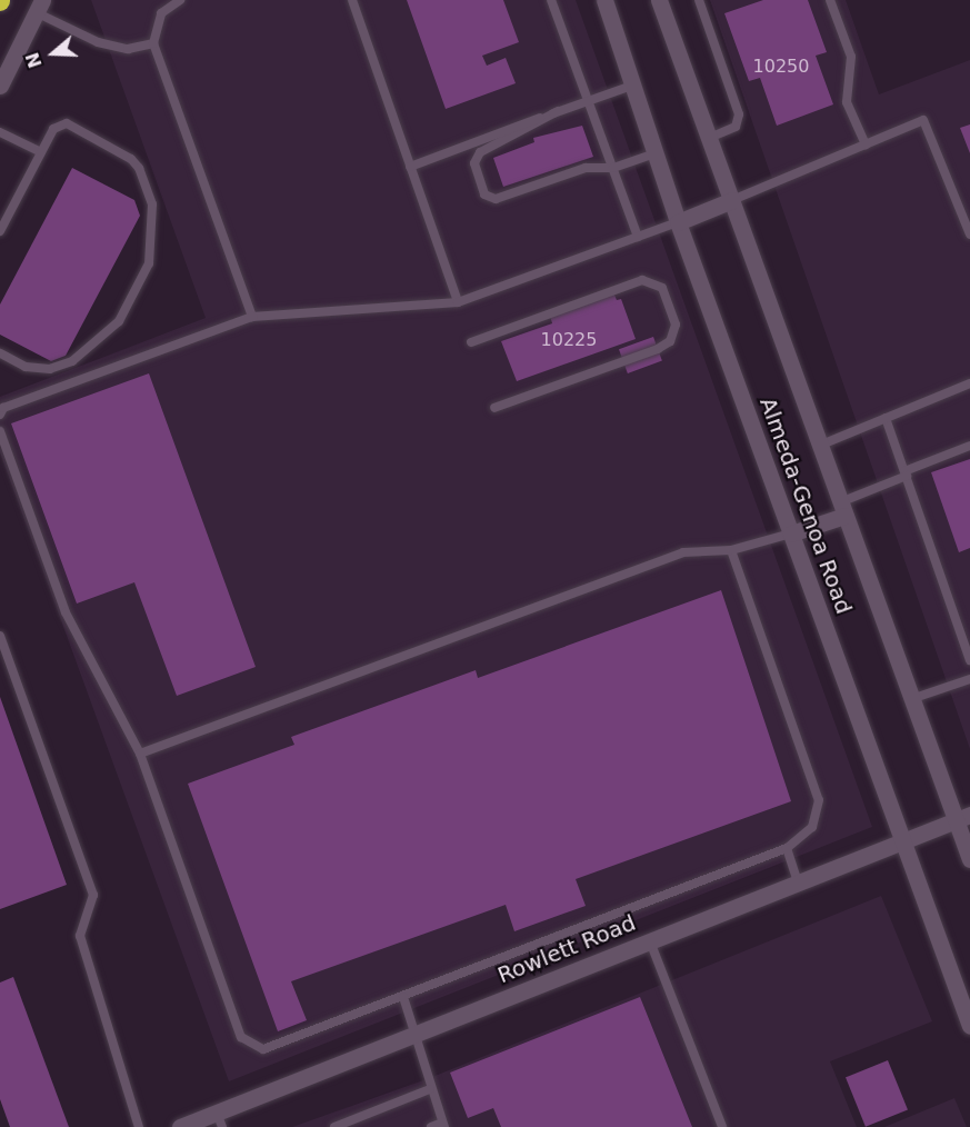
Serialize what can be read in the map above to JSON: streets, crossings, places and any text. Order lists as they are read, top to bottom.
{
  "streets": {
    "main road": ["Almeda-Genoa Road", "Rowlett Road"]
  },
  "crossings": [
    ["Almeda-Genoa Road", "Rowlett Road"]
  ],
  "house_numbers": ["10250", "10225"],
  "north": "left"
}
